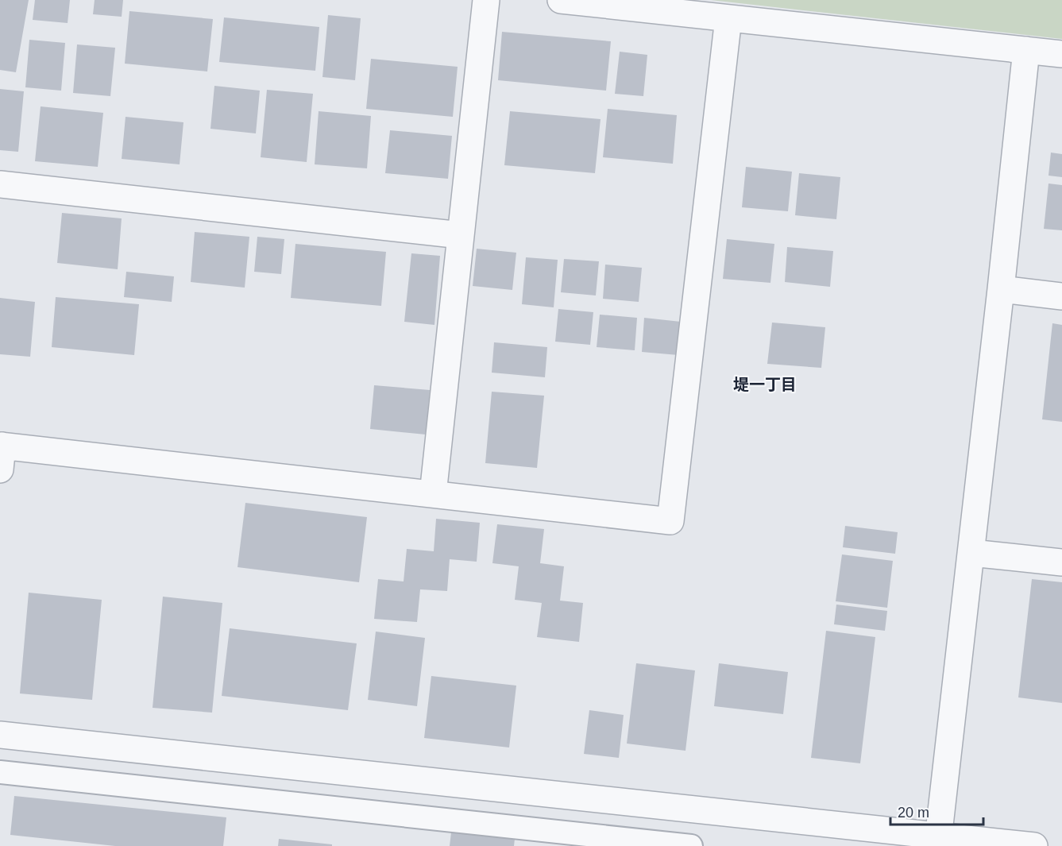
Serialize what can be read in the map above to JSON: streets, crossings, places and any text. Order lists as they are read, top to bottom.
{
  "districts": ["堤一丁目"],
  "scale_bar": "20 m"
}
